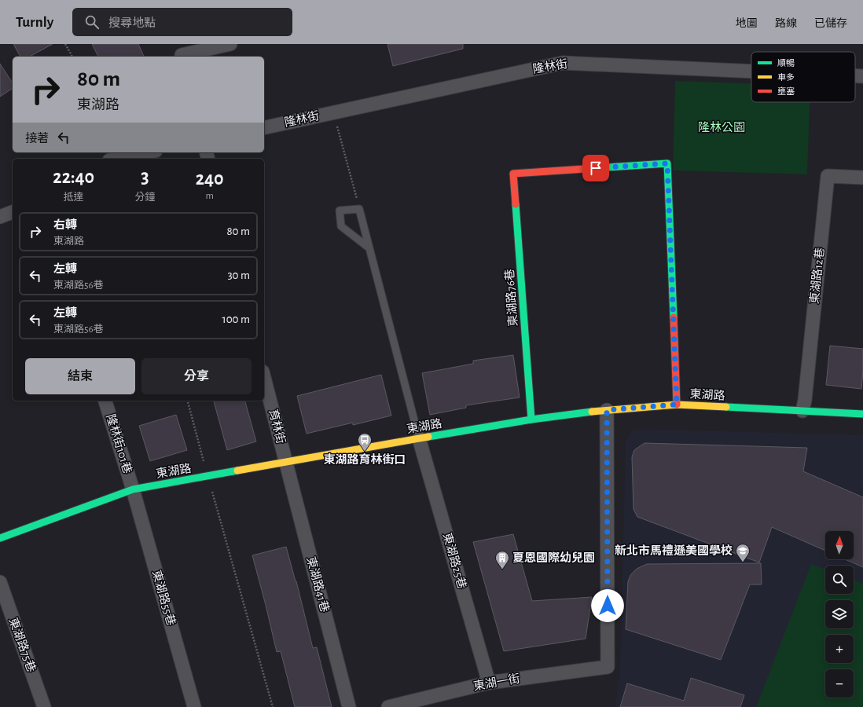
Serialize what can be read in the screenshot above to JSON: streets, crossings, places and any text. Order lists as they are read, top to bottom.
{
  "streets": {
    "street": [
      "隆林街",
      "東湖路12巷",
      "東湖路76巷",
      "東湖路",
      "育林街",
      "隆林街101巷",
      "東湖路25巷",
      "東湖路41巷",
      "東湖路55巷",
      "東湖路75巷",
      "東湖一街"
    ]
  },
  "crossings": [
    ["東湖路12巷", "東湖路"],
    ["東湖路76巷", "東湖路"],
    ["東湖路", "育林街"],
    ["東湖路", "隆林街101巷"],
    ["東湖路", "東湖路25巷"],
    ["東湖路", "東湖路41巷"],
    ["東湖路", "東湖路55巷"],
    ["東湖路", "東湖一街"],
    ["育林街", "東湖路41巷"],
    ["隆林街101巷", "東湖路55巷"],
    ["東湖路25巷", "東湖一街"]
  ],
  "parks": ["隆林公園"],
  "places": {
    "bus stop": ["東湖路育林街口"],
    "school or university": ["新北市馬禮遜美國學校"],
    "building": ["夏恩國際幼兒園"]
  },
  "legend": ["順暢", "車多", "壅塞"],
  "north": "top",
  "page": {
    "header": "Turnly",
    "search": "搜尋地點",
    "nav": ["地圖", "路線", "已儲存"],
    "turn": ["80 m", "東湖路"],
    "then": "接著",
    "eta": [
      "22:40",
      "抵達",
      "3",
      "分鐘",
      "240",
      "m"
    ],
    "list": [
      {
        "name": "右轉",
        "note": "東湖路",
        "value": "80 m"
      },
      {
        "name": "左轉",
        "note": "東湖路56巷",
        "value": "30 m"
      },
      {
        "name": "左轉",
        "note": "東湖路56巷",
        "value": "100 m"
      }
    ],
    "buttons": ["結束", "分享"],
    "map_buttons": ["+", "−"]
  }
}
